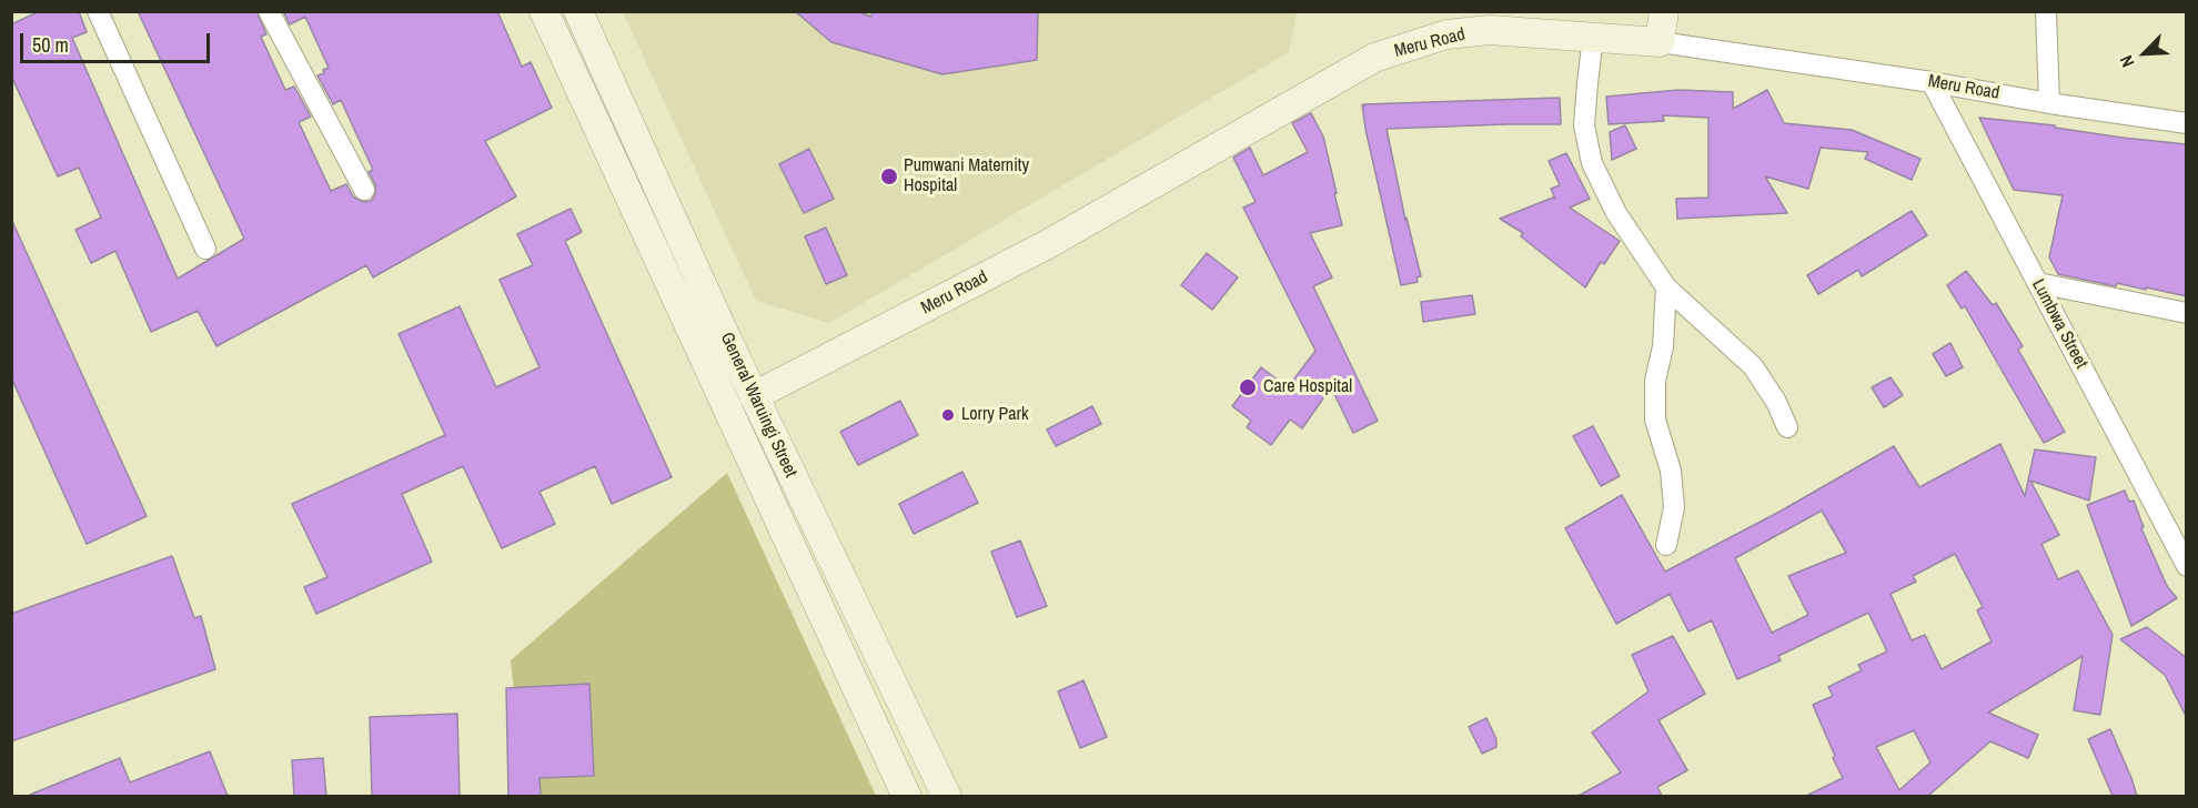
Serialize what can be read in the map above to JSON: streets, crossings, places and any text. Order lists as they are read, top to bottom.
{
  "streets": {
    "main road": ["Meru Road", "General Waruingi Street"],
    "street": ["Lumbwa Street"]
  },
  "crossings": [
    ["Meru Road", "Lumbwa Street"],
    ["Meru Road", "General Waruingi Street"]
  ],
  "places": ["Pumwani Maternity Hospital", "Care Hospital", "Lorry Park"],
  "scale_bar": "50 m",
  "north": "bottom left"
}
